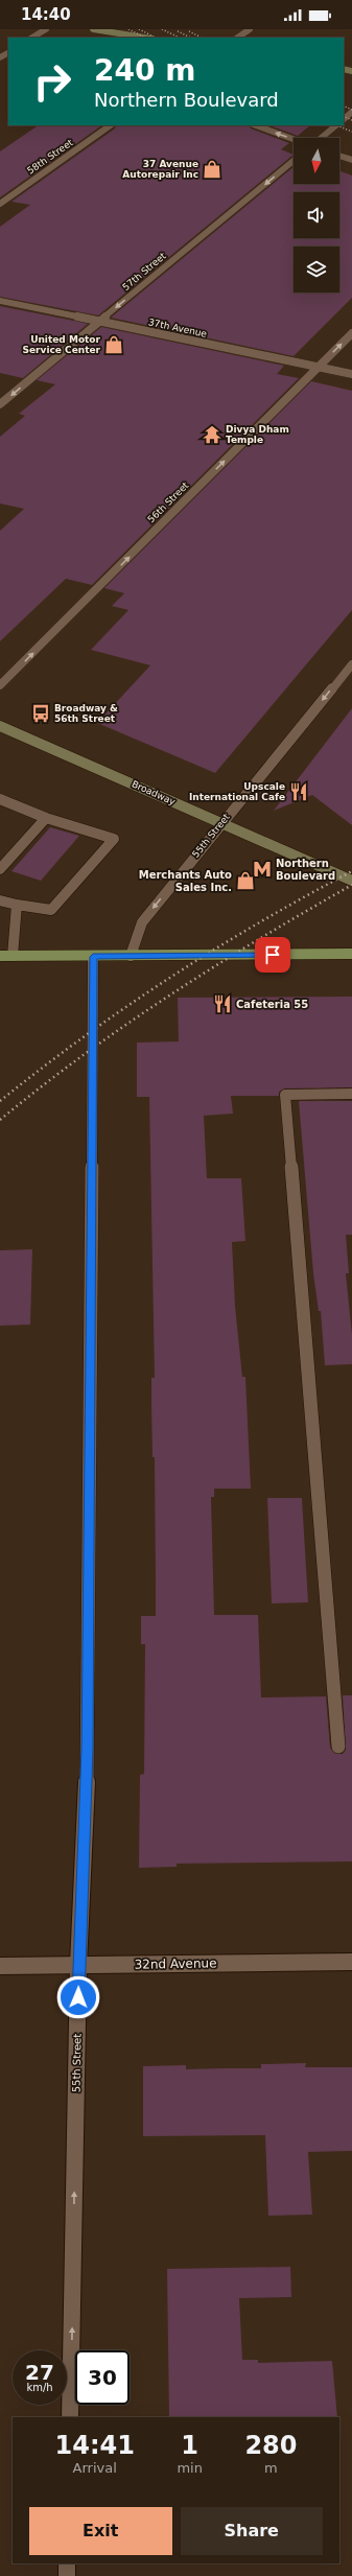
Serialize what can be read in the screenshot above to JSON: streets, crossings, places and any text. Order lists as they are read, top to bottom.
{
  "streets": {
    "main road": ["Broadway"],
    "street": [
      "58th Street",
      "57th Street",
      "37th Avenue",
      "56th Street",
      "55th Street",
      "32nd Avenue"
    ]
  },
  "crossings": [
    ["57th Street", "37th Avenue"],
    ["37th Avenue", "56th Street"],
    ["Broadway", "55th Street"],
    ["55th Street", "32nd Avenue"]
  ],
  "one_way": ["57th Street", "56th Street"],
  "places": {
    "shop": ["37 Avenue Autorepair Inc", "United Motor Service Center", "Merchants Auto Sales Inc."],
    "temple": ["Divya Dham Temple"],
    "bus stop": ["Broadway & 56th Street"],
    "restaurant": ["Upscale International Cafe", "Cafeteria 55"],
    "metro station": ["Northern Boulevard"]
  },
  "north": "bottom",
  "page": {
    "status": "14:40",
    "turn": ["240 m", "Northern Boulevard"],
    "speed": "27 km/h",
    "limit": "30",
    "eta": [
      "14:41",
      "Arrival",
      "1",
      "min",
      "280",
      "m"
    ],
    "buttons": ["Exit", "Share"]
  }
}
